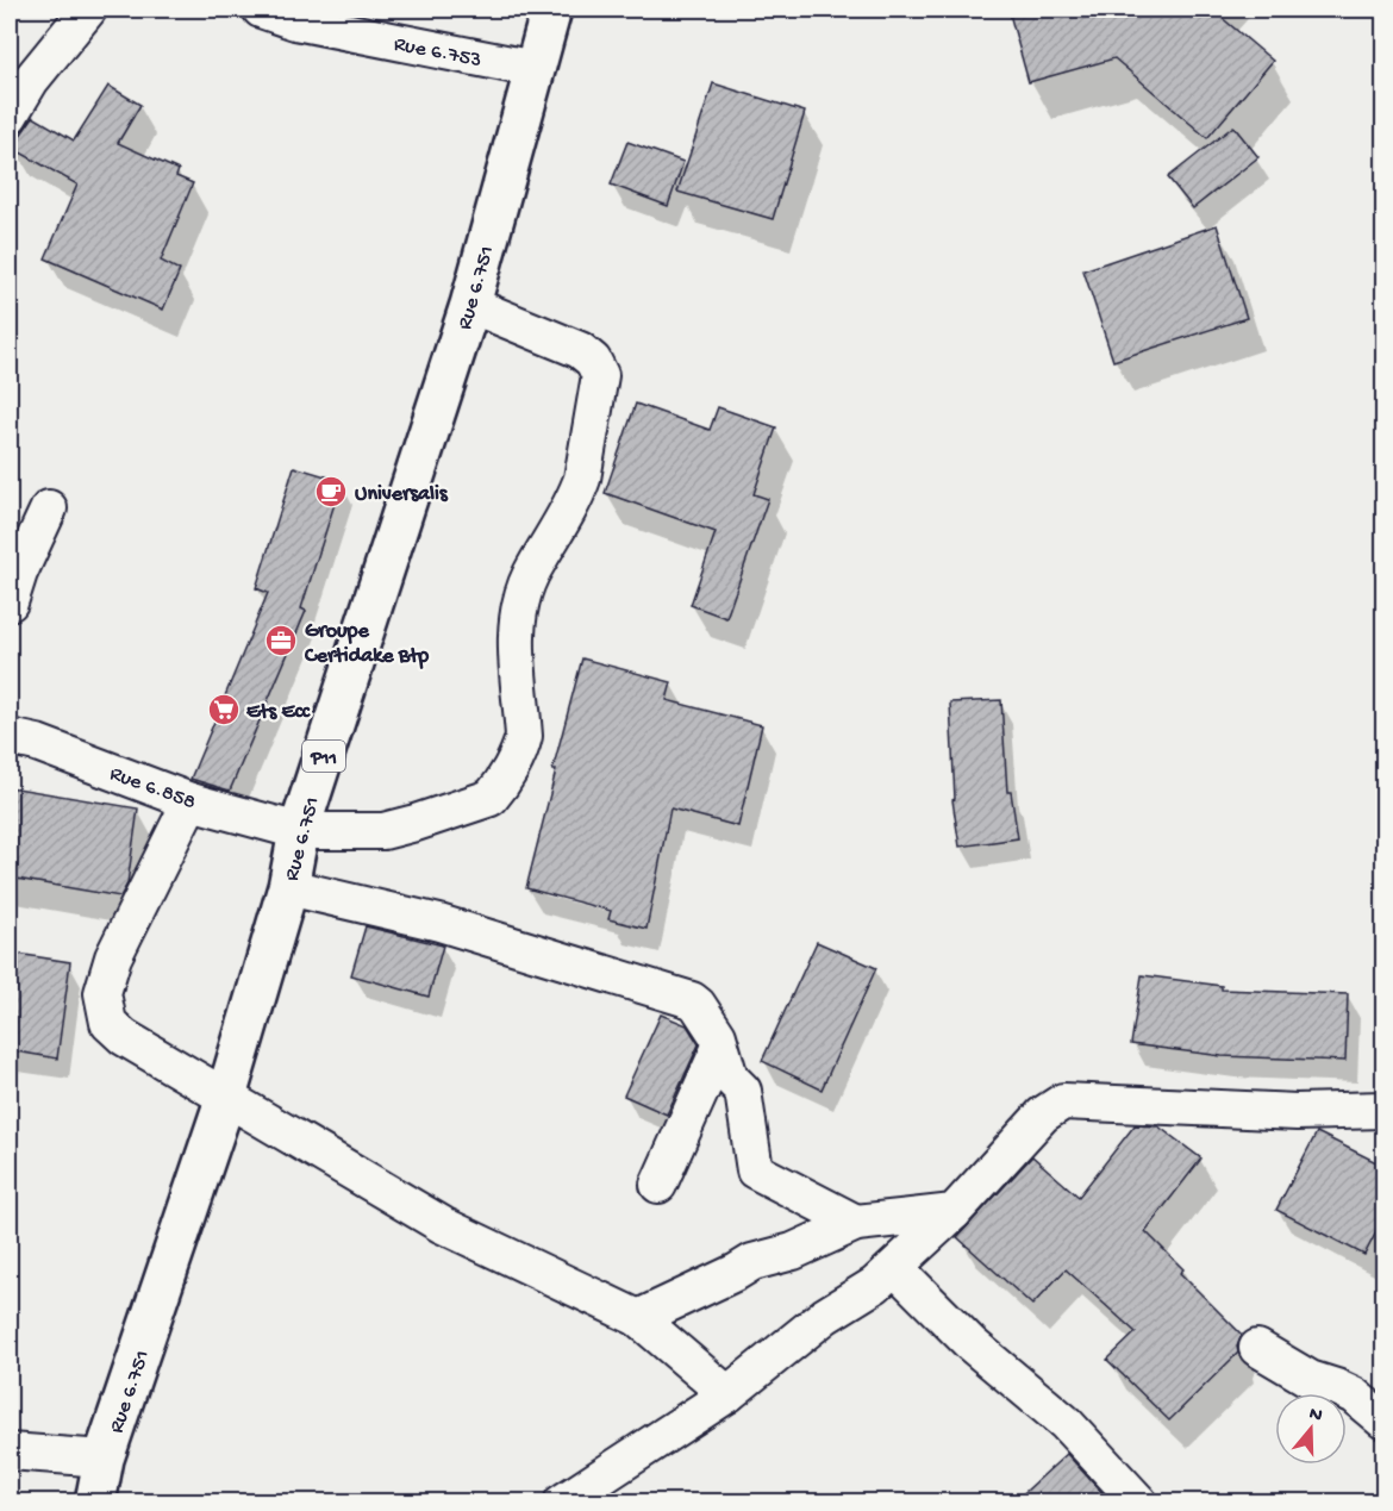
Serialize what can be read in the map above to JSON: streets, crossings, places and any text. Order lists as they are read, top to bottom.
{
  "streets": {
    "main road": ["Rue 6.751", "P11"],
    "street": ["Rue 6.753", "Rue 6.858"]
  },
  "crossings": [
    ["Rue 6.753", "Rue 6.751"],
    ["Rue 6.751", "Rue 6.858"]
  ],
  "places": {
    "cafe": ["Universalis"],
    "office": ["Groupe Certidake Btp"],
    "supermarket": ["Ets Ecc"]
  },
  "north": "top"
}
